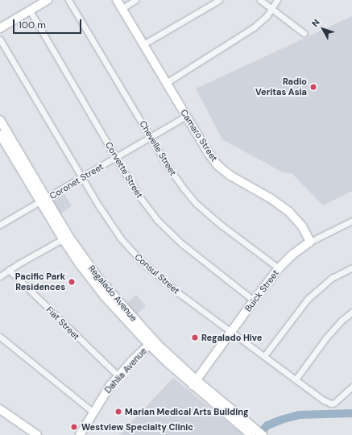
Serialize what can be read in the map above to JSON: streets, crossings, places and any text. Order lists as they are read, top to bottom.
{
  "streets": {
    "street": [
      "Camaro Street",
      "Chevelle Street",
      "Corvette Street",
      "Coronet Street",
      "Consul Street",
      "Buick Street",
      "Regalado Avenue",
      "Fiat Street",
      "Dahlia Avenue"
    ]
  },
  "crossings": [
    ["Camaro Street", "Coronet Street"],
    ["Camaro Street", "Buick Street"],
    ["Chevelle Street", "Coronet Street"],
    ["Chevelle Street", "Buick Street"],
    ["Corvette Street", "Coronet Street"],
    ["Corvette Street", "Buick Street"],
    ["Coronet Street", "Consul Street"],
    ["Coronet Street", "Regalado Avenue"],
    ["Consul Street", "Buick Street"],
    ["Buick Street", "Regalado Avenue"],
    ["Regalado Avenue", "Dahlia Avenue"],
    ["Fiat Street", "Dahlia Avenue"]
  ],
  "places": [
    "Radio Veritas Asia",
    "Pacific Park Residences",
    "Regalado Hive",
    "Marian Medical Arts Building",
    "Westview Specialty Clinic"
  ],
  "scale_bar": "100 m",
  "north": "top left"
}
